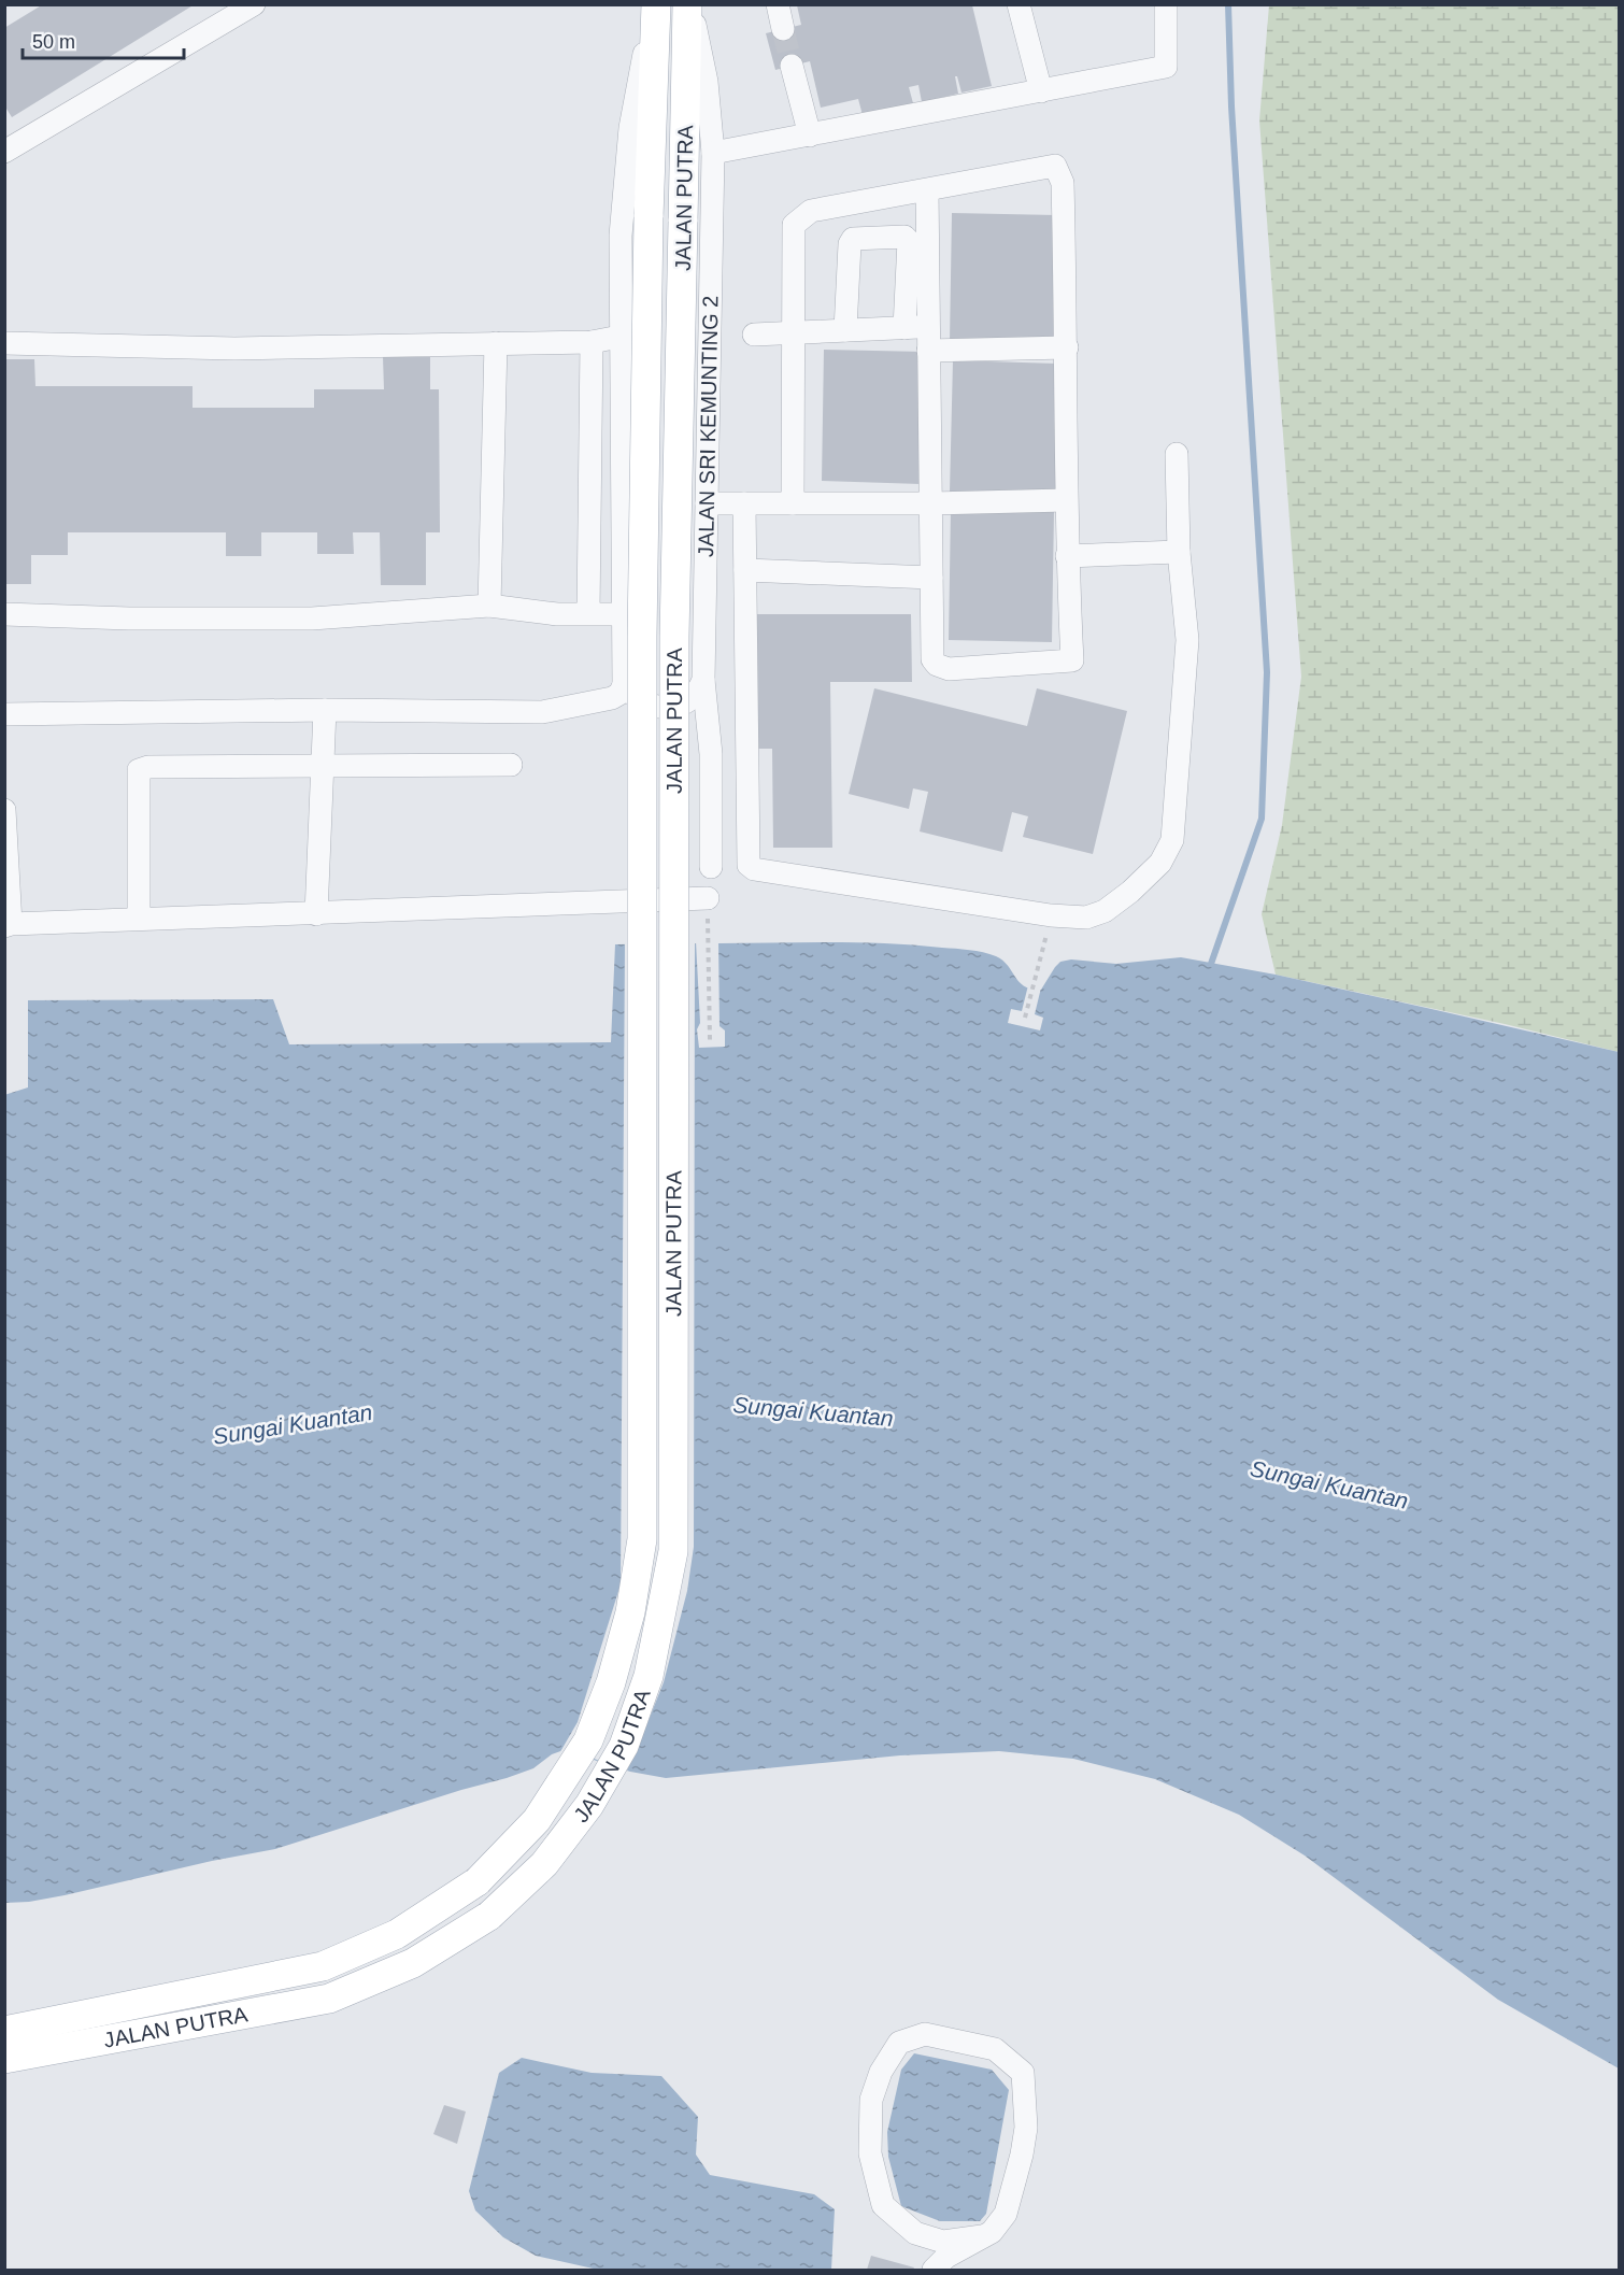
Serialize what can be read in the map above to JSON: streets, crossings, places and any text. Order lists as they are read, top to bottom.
{
  "streets": {
    "main road": ["JALAN PUTRA"],
    "street": ["JALAN SRI KEMUNTING 2"]
  },
  "crossings": [
    ["JALAN PUTRA", "JALAN SRI KEMUNTING 2"]
  ],
  "water": ["Sungai Kuantan"],
  "scale_bar": "50 m"
}
